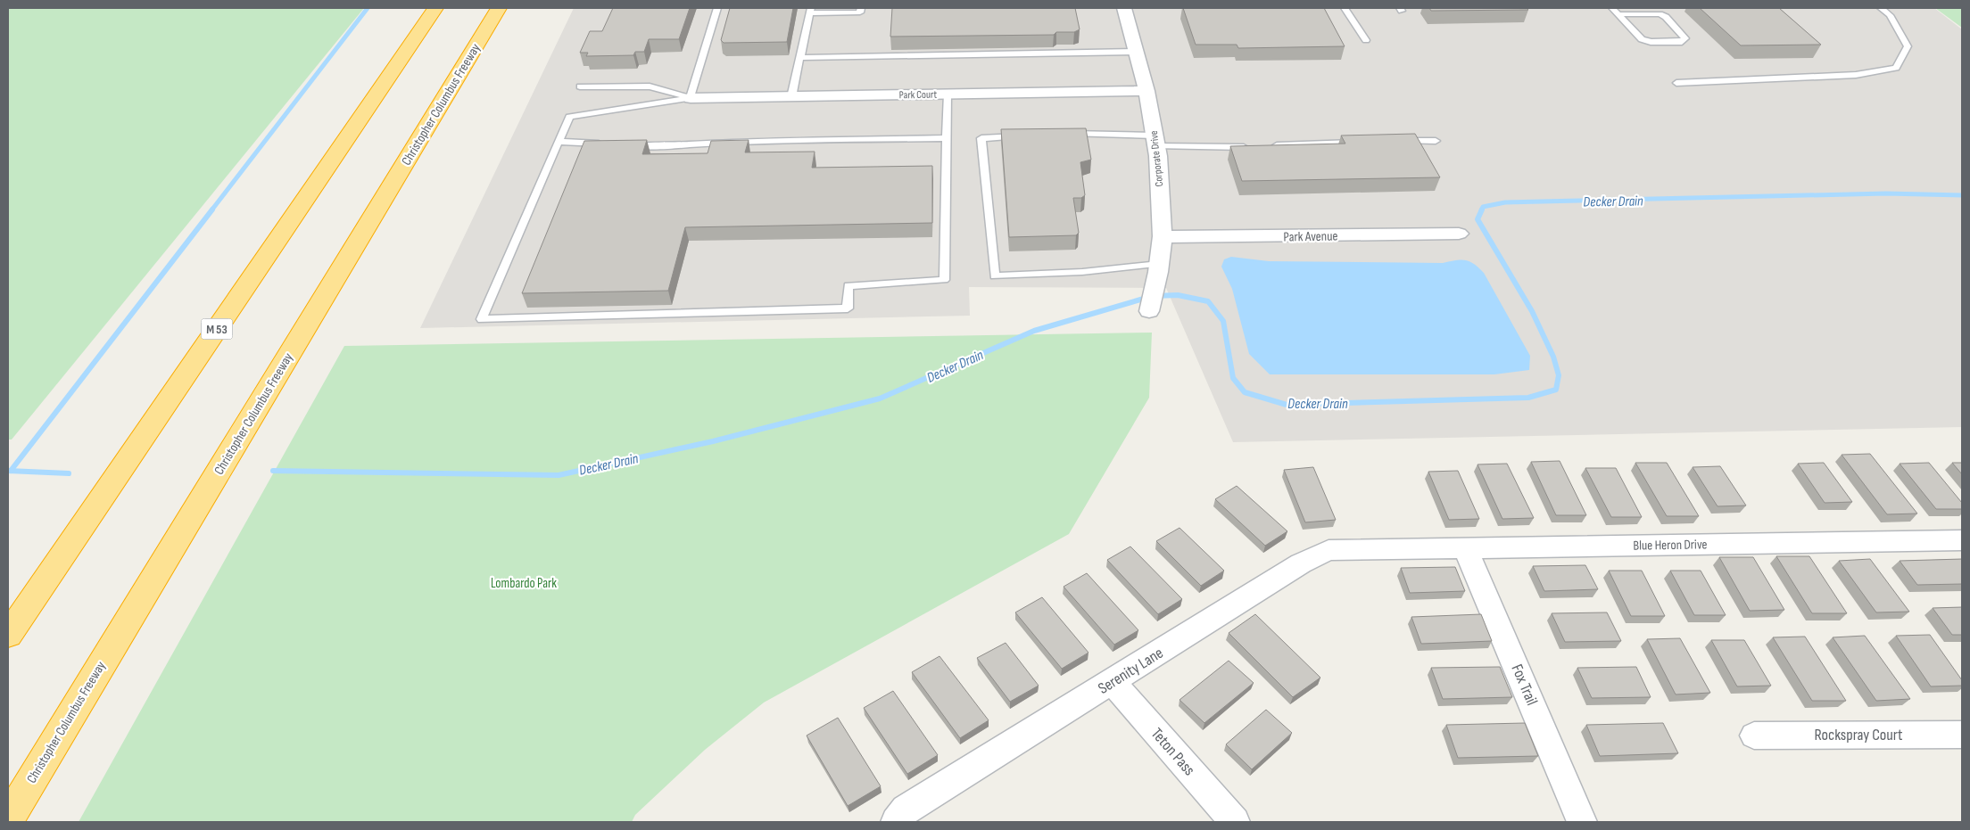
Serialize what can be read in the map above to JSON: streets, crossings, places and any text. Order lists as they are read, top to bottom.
{
  "streets": {
    "highway": ["Christopher Columbus Freeway", "M 53"],
    "street": [
      "Park Court",
      "Corporate Drive",
      "Park Avenue",
      "Blue Heron Drive",
      "Serenity Lane",
      "Fox Trail",
      "Rockspray Court",
      "Teton Pass"
    ]
  },
  "crossings": [
    ["Park Court", "Corporate Drive"],
    ["Corporate Drive", "Park Avenue"],
    ["Blue Heron Drive", "Serenity Lane"],
    ["Blue Heron Drive", "Fox Trail"],
    ["Serenity Lane", "Teton Pass"]
  ],
  "water": ["Decker Drain"],
  "parks": ["Lombardo Park"]
}
